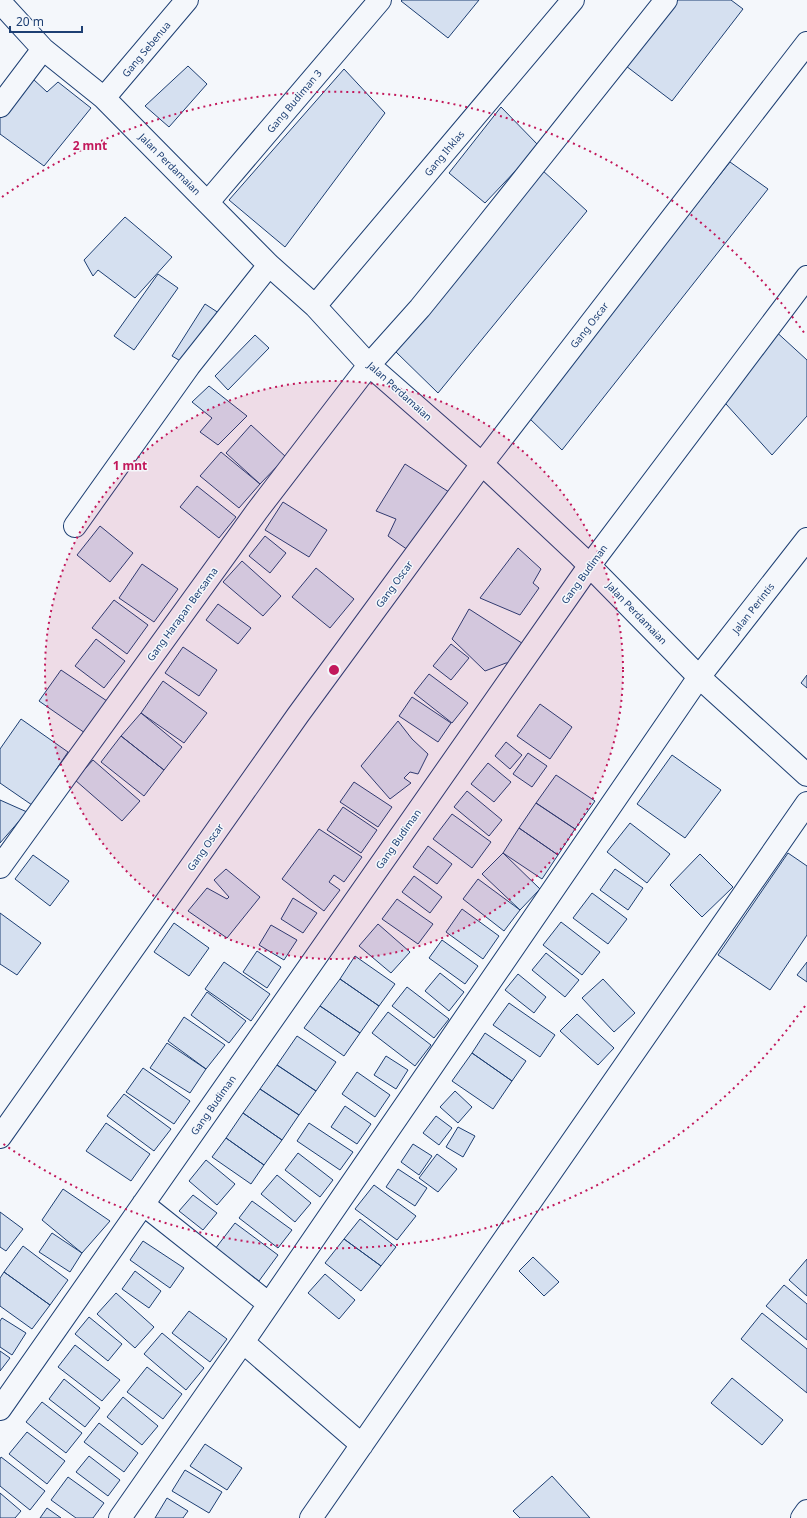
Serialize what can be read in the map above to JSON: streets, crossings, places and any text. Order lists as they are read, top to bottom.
{
  "streets": {
    "street": [
      "Gang Sebenua",
      "Gang Budiman 3",
      "Gang Ihklas",
      "Jalan Perdamaian",
      "Gang Oscar",
      "Gang Budiman",
      "Jalan Perintis",
      "Gang Harapan Bersama"
    ]
  },
  "crossings": [
    ["Gang Sebenua", "Jalan Perdamaian"],
    ["Gang Budiman 3", "Jalan Perdamaian"],
    ["Gang Ihklas", "Jalan Perdamaian"],
    ["Jalan Perdamaian", "Gang Oscar"],
    ["Jalan Perdamaian", "Gang Budiman"],
    ["Jalan Perdamaian", "Jalan Perintis"],
    ["Jalan Perdamaian", "Gang Harapan Bersama"]
  ],
  "scale_bar": "20 m",
  "rings": ["2 mnt", "1 mnt"]
}
